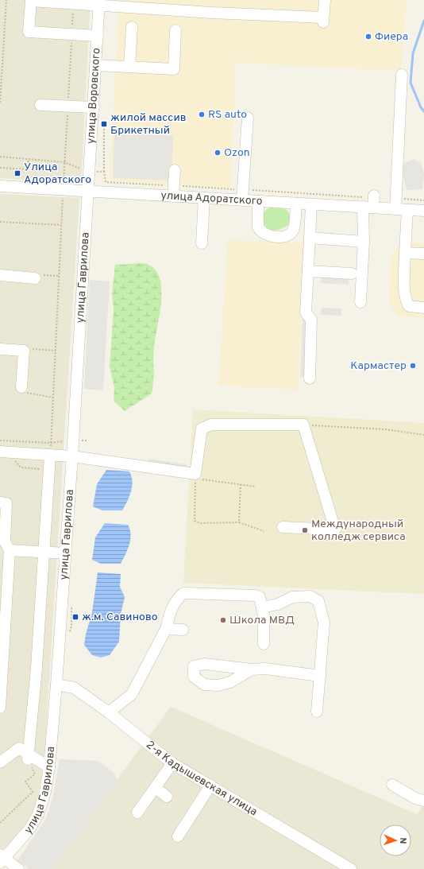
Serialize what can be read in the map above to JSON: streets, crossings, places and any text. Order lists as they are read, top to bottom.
{
  "streets": {
    "street": [
      "улица Воровского",
      "улица Адоратского",
      "улица Гаврилова",
      "2-я Кадышевская улица"
    ]
  },
  "crossings": [
    ["улица Воровского", "улица Адоратского"],
    ["улица Воровского", "улица Гаврилова"],
    ["улица Адоратского", "улица Гаврилова"],
    ["улица Гаврилова", "2-я Кадышевская улица"]
  ],
  "places": {
    "other": [
      "Фиера",
      "RS auto",
      "Ozon",
      "Кармастер",
      "Международный колледж сервиса",
      "Школа МВД"
    ],
    "transit": ["жилой массив Брикетный", "Улица Адоратского", "ж.м. Савиново"]
  },
  "north": "right"
}
